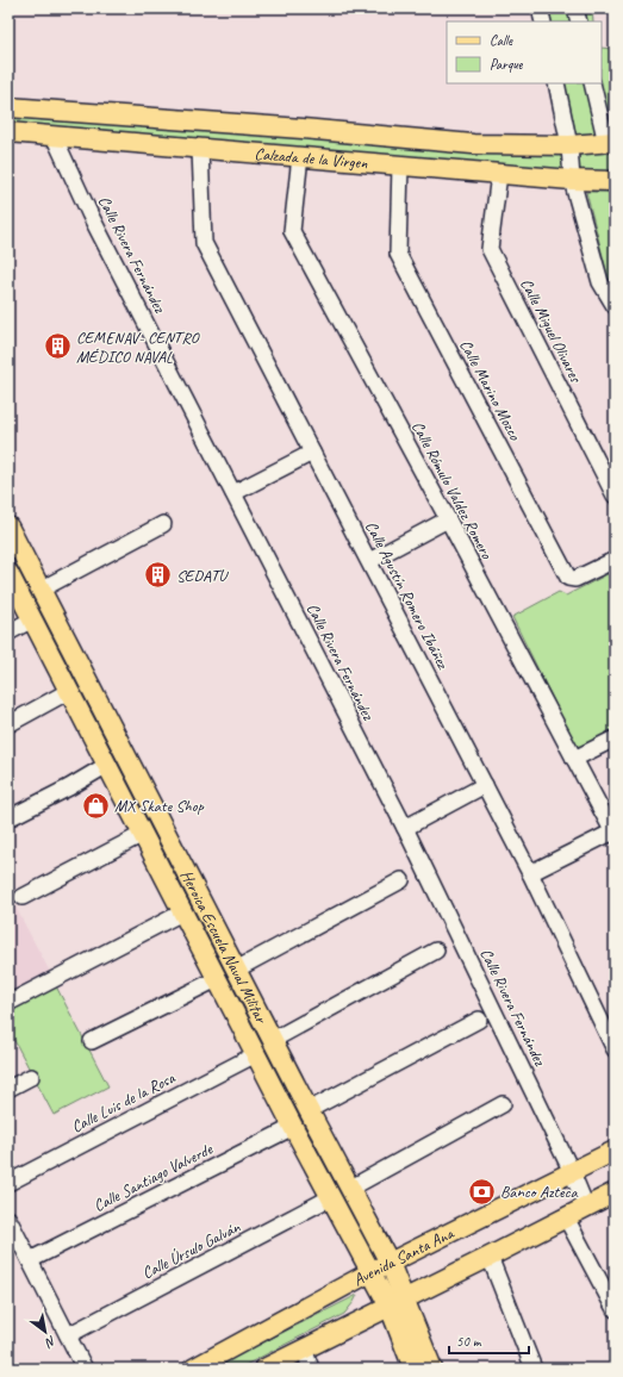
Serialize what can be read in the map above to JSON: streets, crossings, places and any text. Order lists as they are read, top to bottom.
{
  "streets": {
    "main road": ["Calzada de la Virgen", "Heroica Escuela Naval Militar", "Avenida Santa Ana"],
    "street": [
      "Calle Rivera Fernández",
      "Calle Miguel Olivares",
      "Calle Marino Mozco",
      "Calle Rómulo Valdez Romero",
      "Calle Agustín Romero Ibáñez",
      "Calle Luis de la Rosa",
      "Calle Santiago Valverde",
      "Calle Úrsulo Galván"
    ]
  },
  "crossings": [
    ["Calzada de la Virgen", "Calle Rivera Fernández"],
    ["Calzada de la Virgen", "Calle Miguel Olivares"],
    ["Calzada de la Virgen", "Calle Marino Mozco"],
    ["Calzada de la Virgen", "Calle Rómulo Valdez Romero"],
    ["Calzada de la Virgen", "Calle Agustín Romero Ibáñez"],
    ["Calle Rivera Fernández", "Avenida Santa Ana"],
    ["Heroica Escuela Naval Militar", "Calle Luis de la Rosa"],
    ["Heroica Escuela Naval Militar", "Calle Santiago Valverde"],
    ["Heroica Escuela Naval Militar", "Calle Úrsulo Galván"],
    ["Heroica Escuela Naval Militar", "Avenida Santa Ana"]
  ],
  "places": {
    "building": ["CEMENAV- CENTRO MÉDICO NAVAL", "SEDATU"],
    "shop": ["MX Skate Shop"],
    "bank": ["Banco Azteca"]
  },
  "legend": ["Calle", "Parque"],
  "scale_bar": "50 m",
  "north": "bottom right"
}
